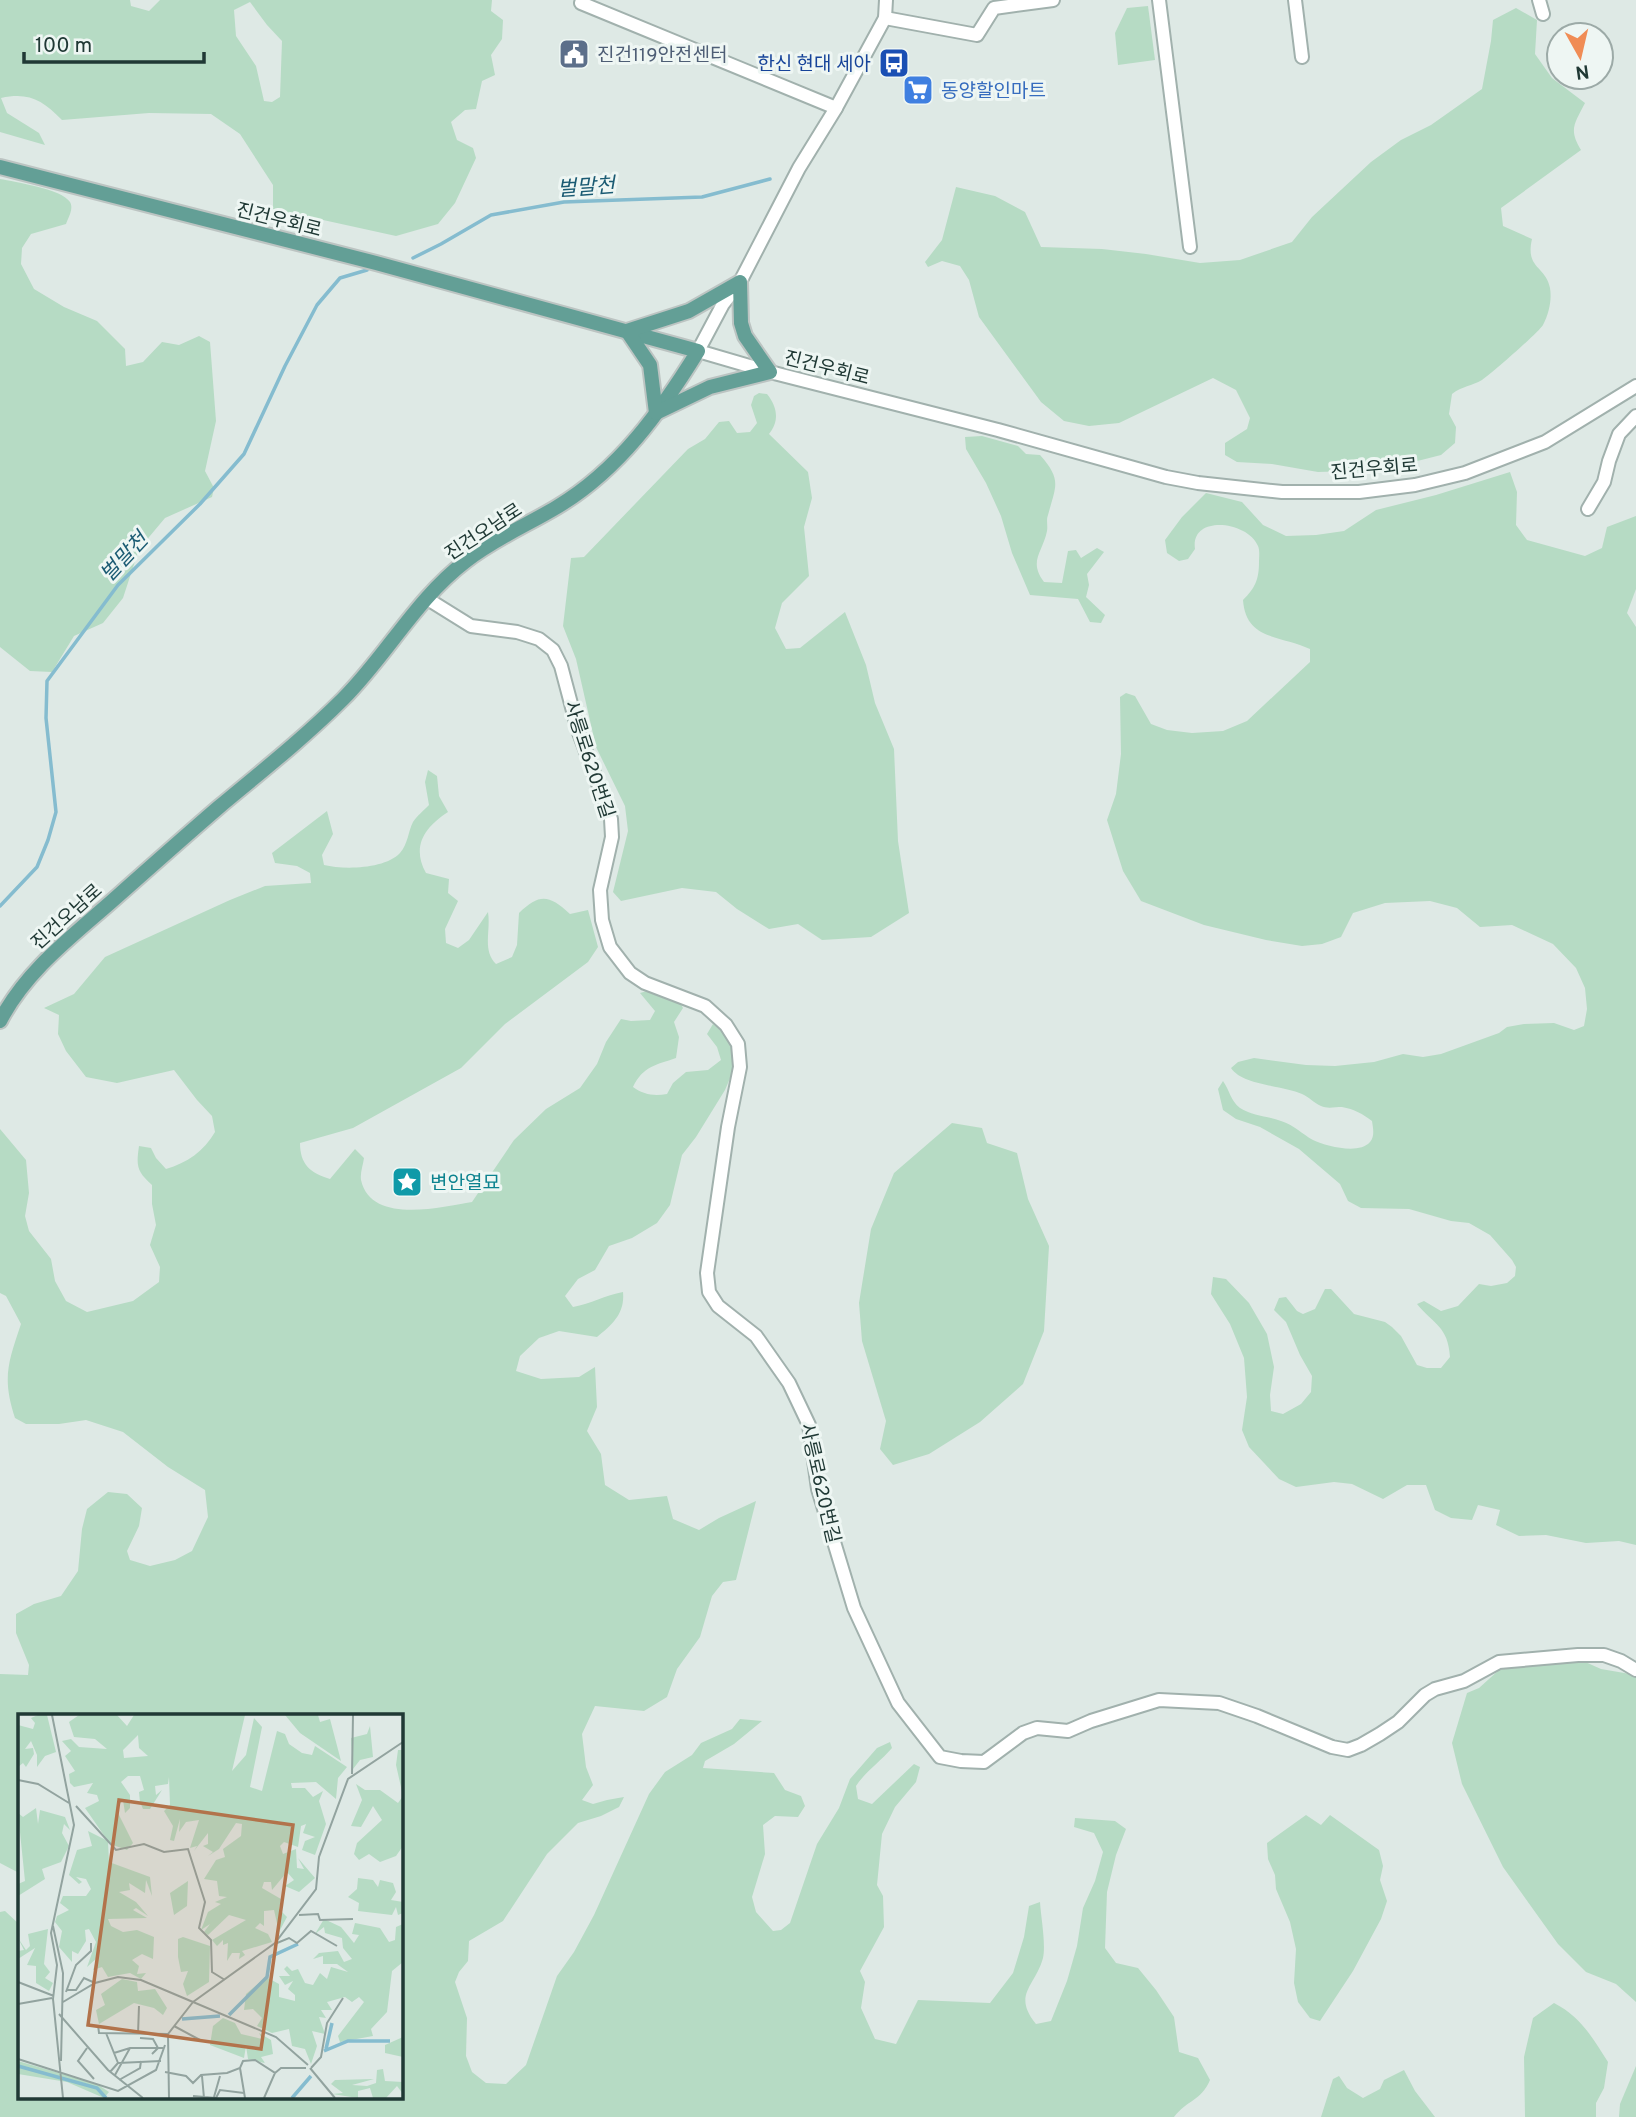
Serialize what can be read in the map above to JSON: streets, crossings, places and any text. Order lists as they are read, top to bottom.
{
  "streets": {
    "main road": ["진건우회로", "진건오남로"],
    "street": ["사릉로620번길"]
  },
  "crossings": [
    ["진건우회로", "진건오남로"],
    ["진건오남로", "사릉로620번길"]
  ],
  "water": ["벌말천"],
  "places": {
    "public building": ["진건119안전센터"],
    "bus stop": ["한신 현대 세아"],
    "supermarket": ["동양할인마트"],
    "place": ["변안열묘"]
  },
  "scale_bar": "100 m",
  "north": "bottom"
}
